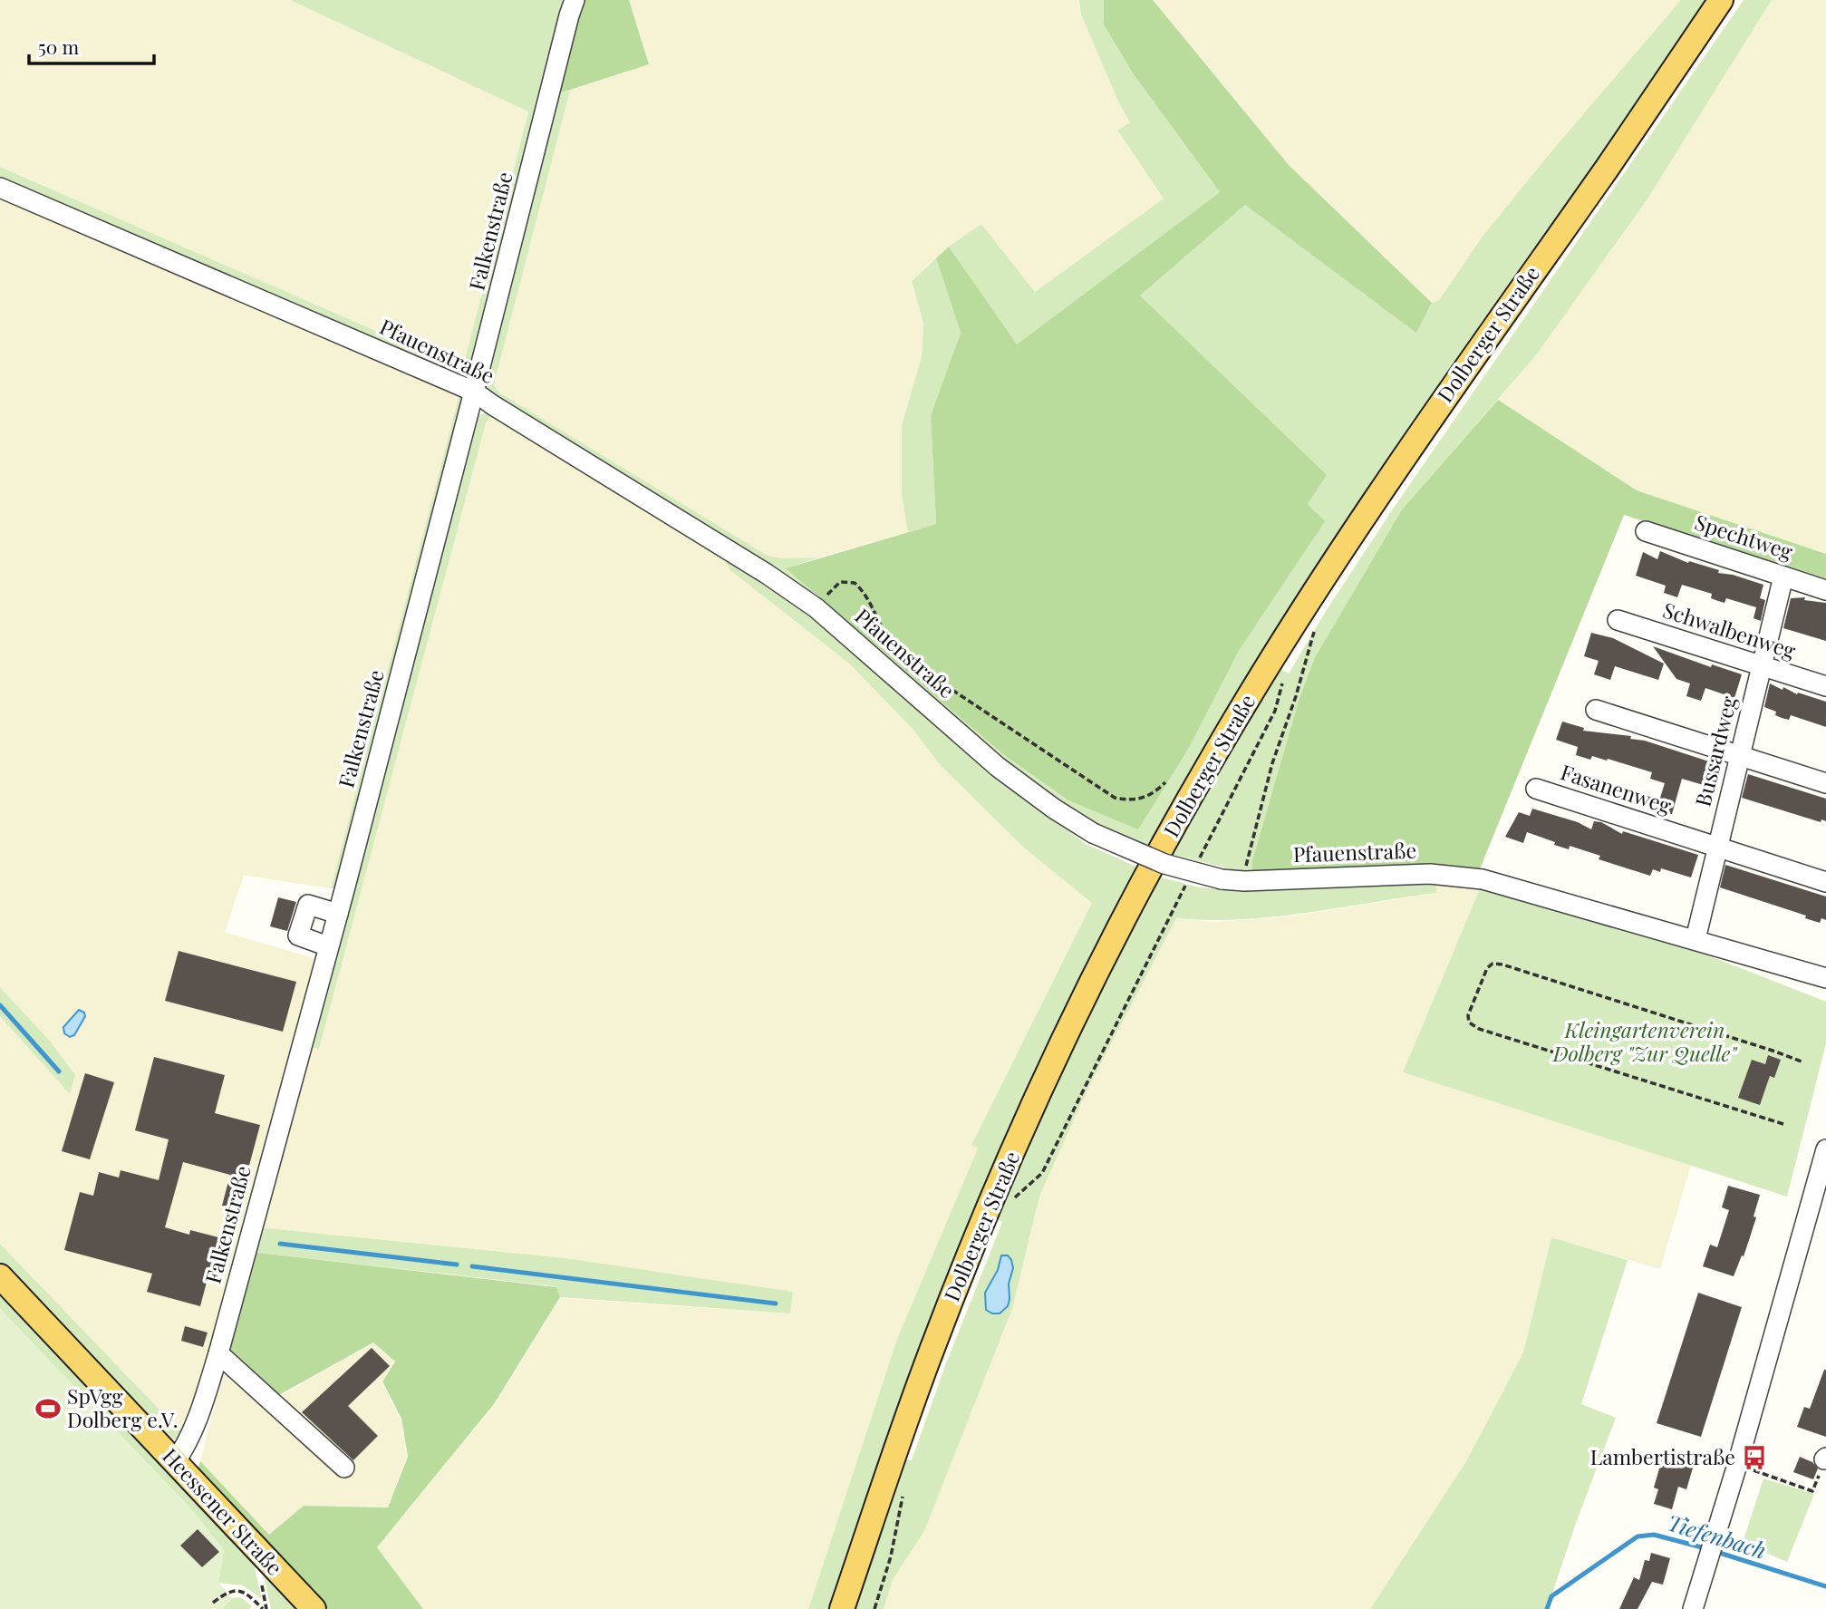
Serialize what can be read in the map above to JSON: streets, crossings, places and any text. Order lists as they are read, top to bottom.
{
  "streets": {
    "main road": ["Dolberger Straße", "Heessener Straße"],
    "street": [
      "Falkenstraße",
      "Pfauenstraße",
      "Spechtweg",
      "Schwalbenweg",
      "Bussardweg",
      "Fasanenweg"
    ]
  },
  "crossings": [
    ["Falkenstraße", "Pfauenstraße"],
    ["Falkenstraße", "Heessener Straße"],
    ["Pfauenstraße", "Bussardweg"],
    ["Spechtweg", "Bussardweg"],
    ["Schwalbenweg", "Bussardweg"],
    ["Bussardweg", "Fasanenweg"]
  ],
  "water": ["Tiefenbach"],
  "parks": ["Kleingartenverein Dolberg \"Zur Quelle\""],
  "places": {
    "sports": ["SpVgg Dolberg e.V."],
    "bus stop": ["Lambertistraße"]
  },
  "scale_bar": "50 m"
}
